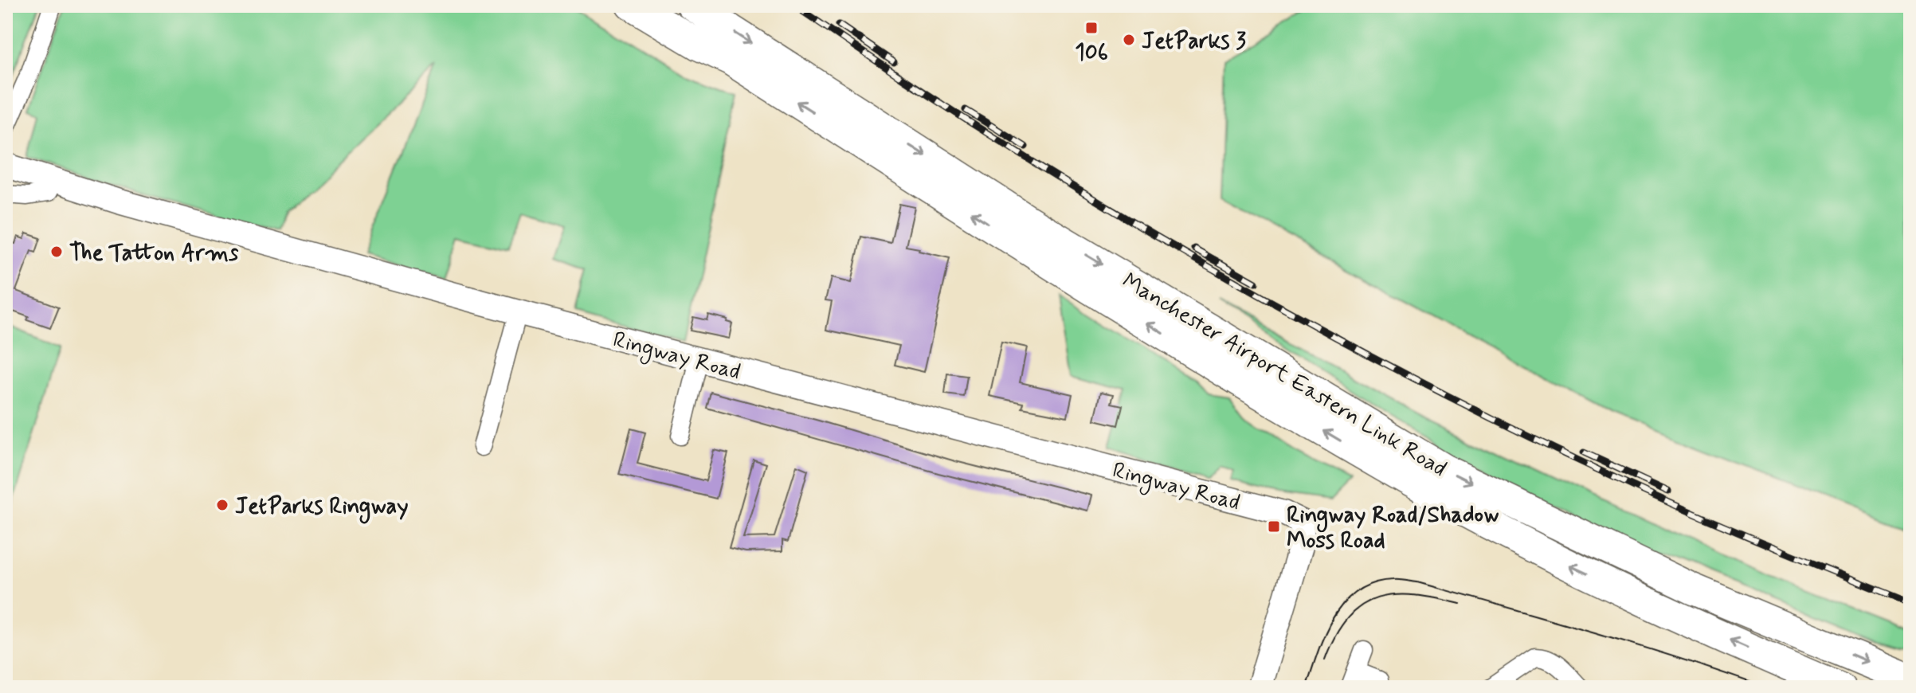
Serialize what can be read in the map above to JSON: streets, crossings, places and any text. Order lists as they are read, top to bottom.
{
  "streets": {
    "highway": ["Manchester Airport Eastern Link Road"],
    "street": ["Ringway Road"]
  },
  "places": {
    "transit": ["106", "Ringway Road/Shadow Moss Road"],
    "other": ["JetParks 3", "The Tatton Arms", "JetParks Ringway"]
  }
}
